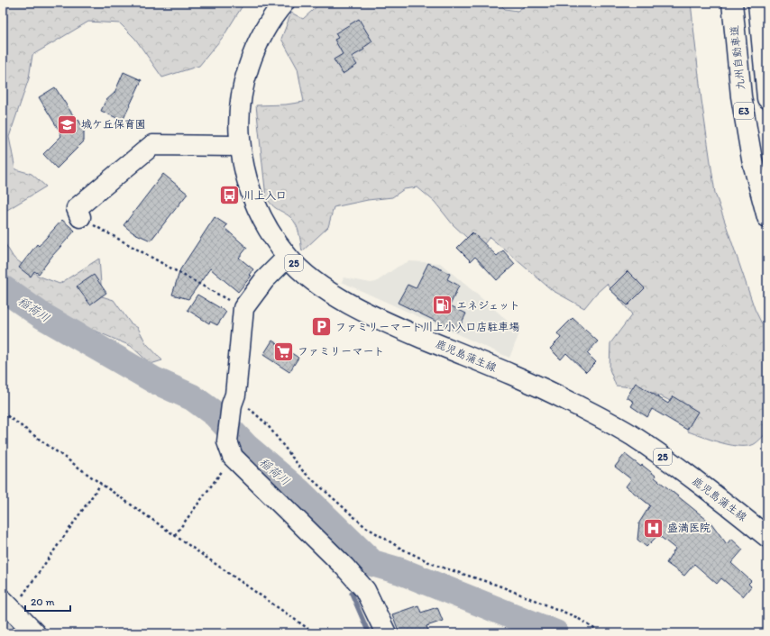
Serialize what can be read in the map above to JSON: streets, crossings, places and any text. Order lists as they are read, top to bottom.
{
  "streets": {
    "main road": [
      "九州自動車道",
      "E3",
      "25",
      "鹿児島蒲生線"
    ]
  },
  "water": ["稲荷川"],
  "places": {
    "school or university": ["城ケ丘保育園"],
    "bus stop": ["川上入口"],
    "fuel station": ["エネジェット"],
    "parking": ["ファミリーマート川上小入口店駐車場"],
    "supermarket": ["ファミリーマート"],
    "hospital": ["盛満医院"]
  },
  "scale_bar": "20 m"
}
